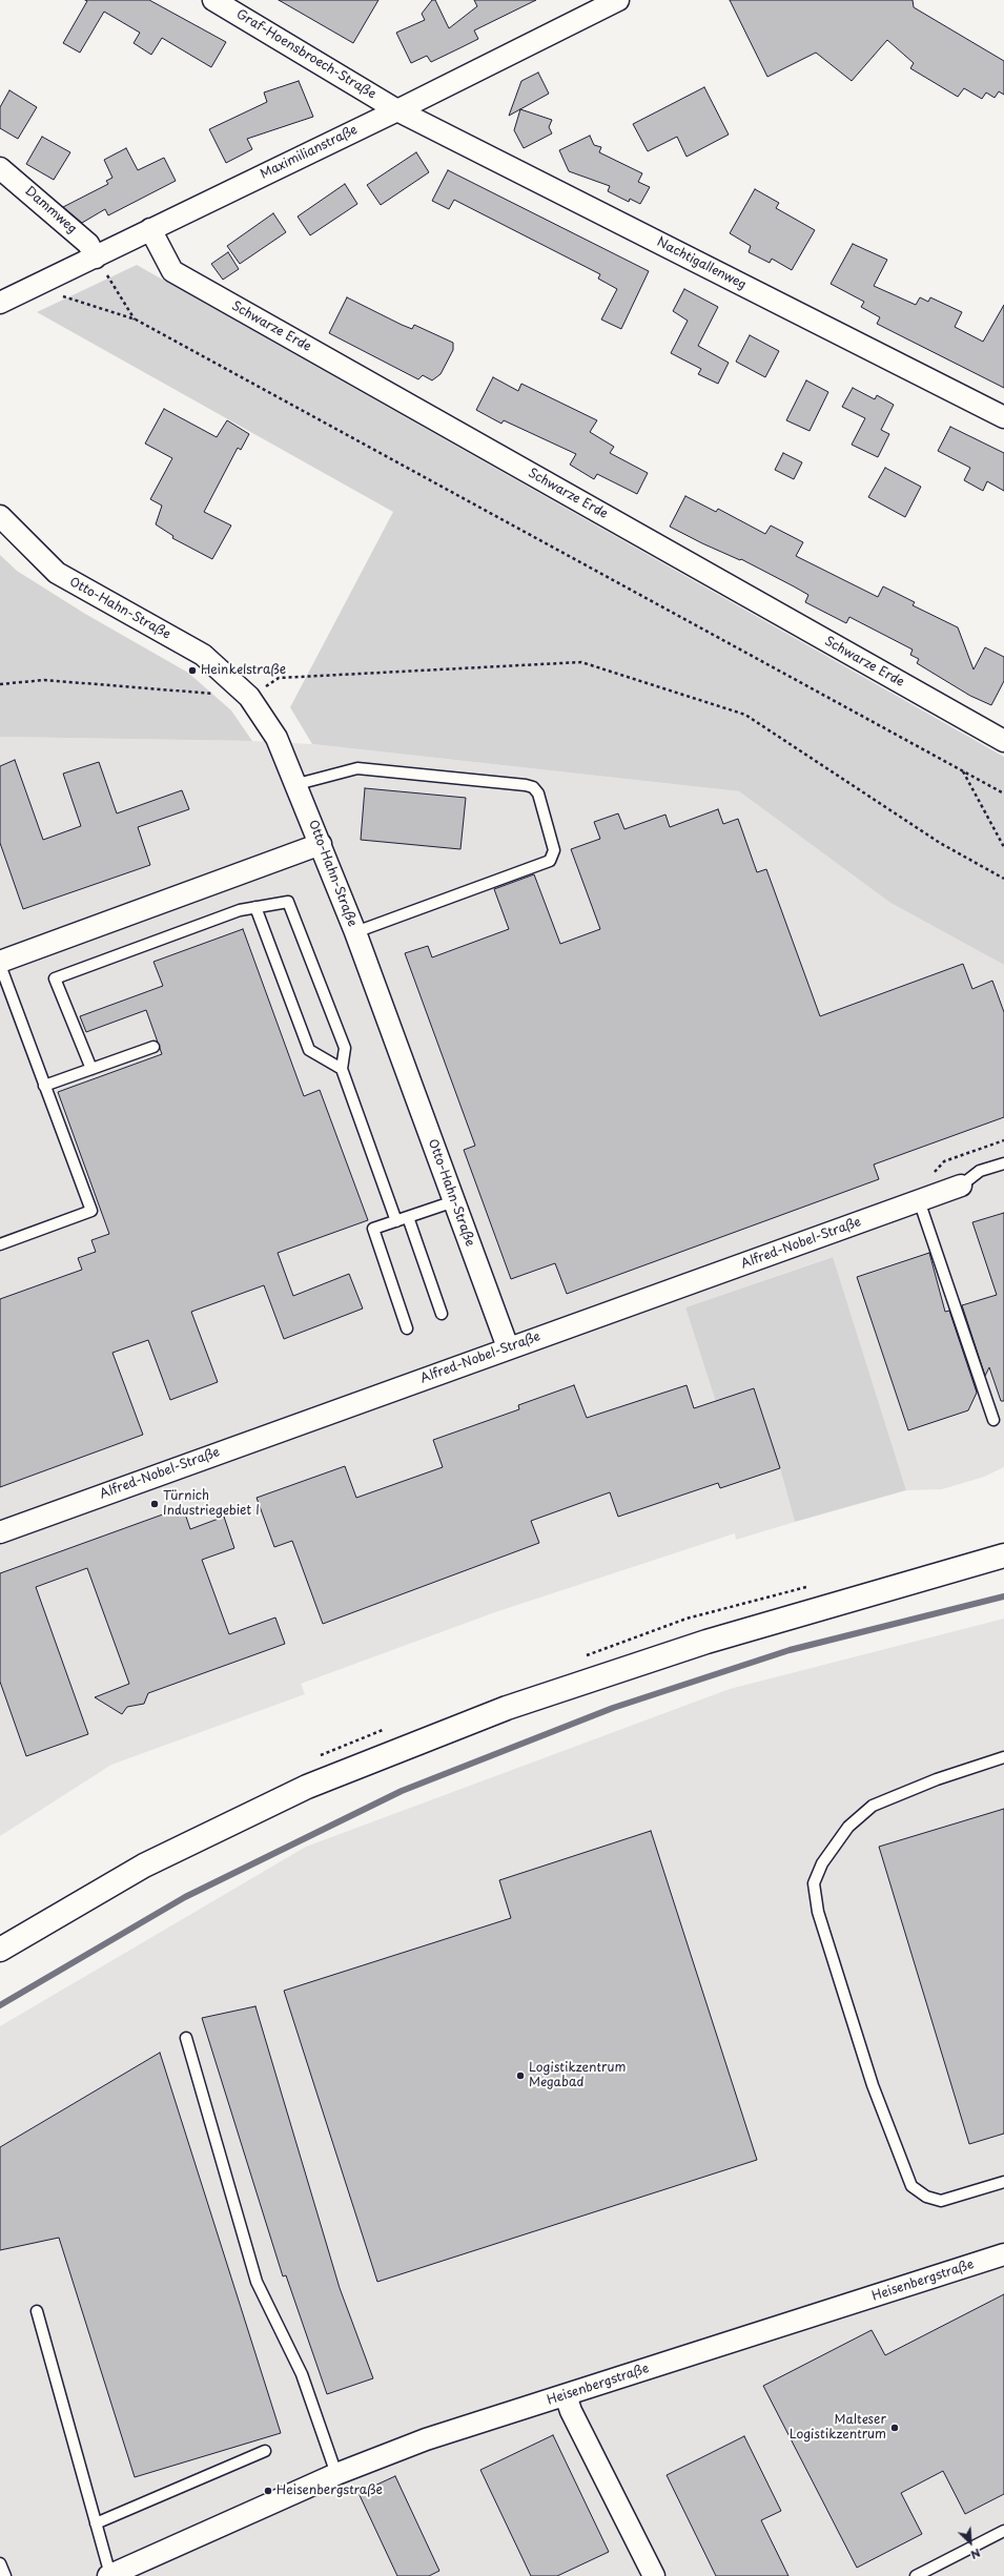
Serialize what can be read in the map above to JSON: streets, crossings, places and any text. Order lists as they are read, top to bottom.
{
  "streets": {
    "street": [
      "Graf-Hoensbroech-Straße",
      "Maximilianstraße",
      "Dammweg",
      "Nachtigallenweg",
      "Schwarze Erde",
      "Otto-Hahn-Straße",
      "Alfred-Nobel-Straße",
      "Heisenbergstraße"
    ]
  },
  "crossings": [
    ["Graf-Hoensbroech-Straße", "Maximilianstraße"],
    ["Graf-Hoensbroech-Straße", "Nachtigallenweg"],
    ["Maximilianstraße", "Dammweg"],
    ["Maximilianstraße", "Nachtigallenweg"],
    ["Maximilianstraße", "Schwarze Erde"],
    ["Otto-Hahn-Straße", "Alfred-Nobel-Straße"]
  ],
  "places": [
    "Heinkelstraße",
    "Türnich Industriegebiet I",
    "Logistikzentrum Megabad",
    "Malteser Logistikzentrum",
    "Heisenbergstraße"
  ],
  "north": "bottom right"
}
